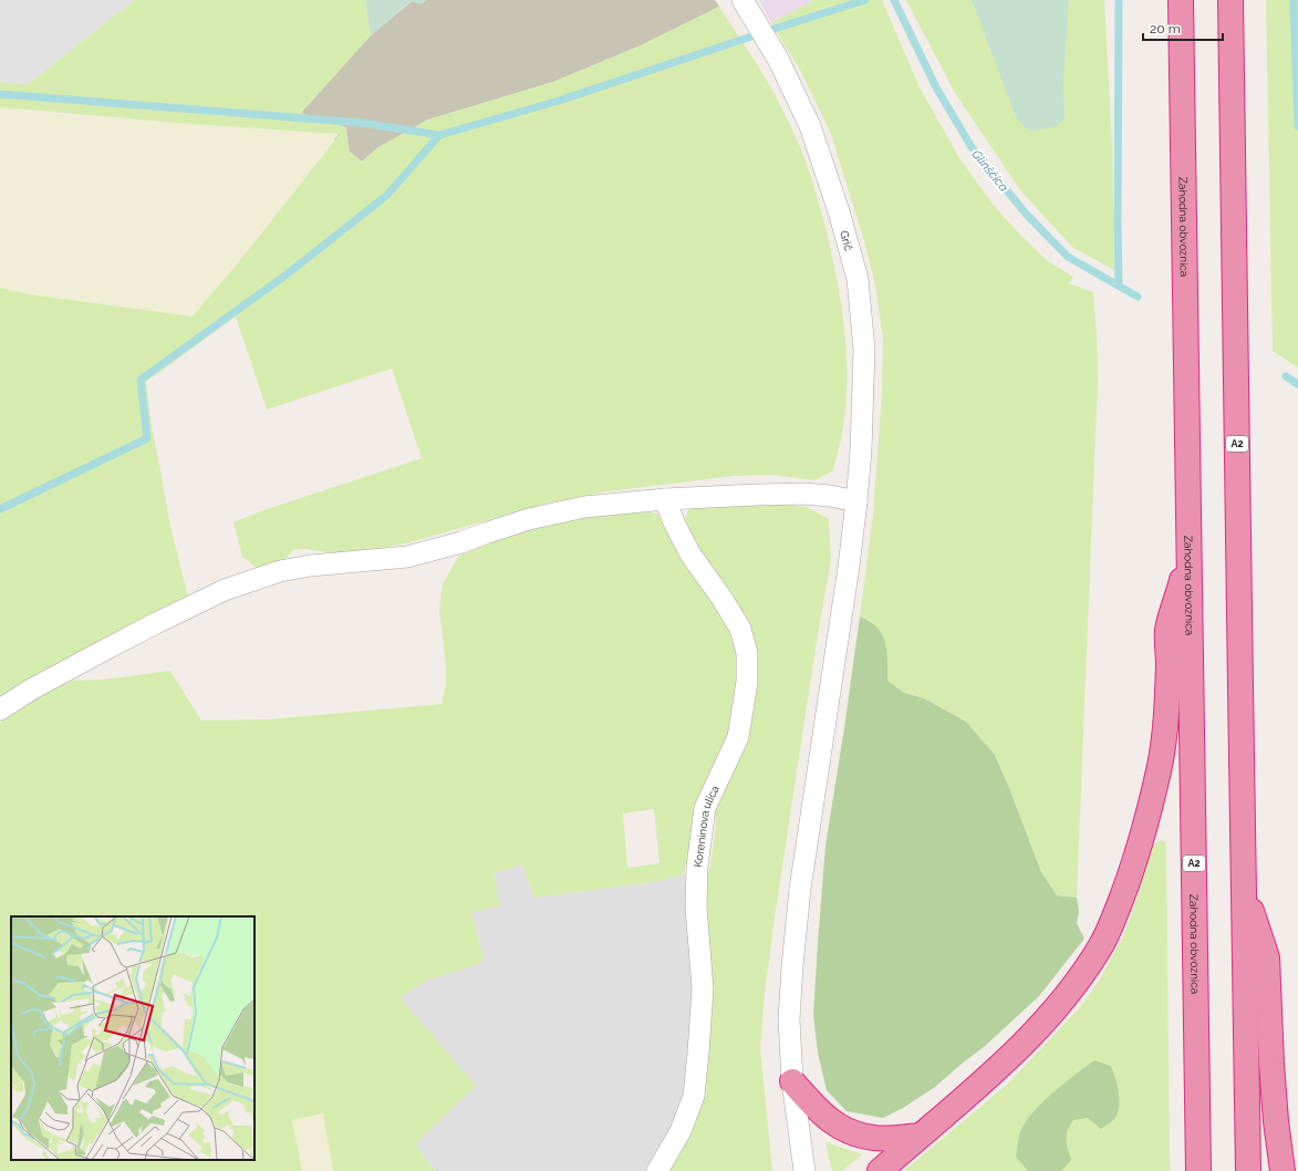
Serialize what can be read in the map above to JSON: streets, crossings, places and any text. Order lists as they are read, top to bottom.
{
  "streets": {
    "highway": ["Zahodna obvoznica", "A2"],
    "street": ["Grič", "Koreninova ulica"]
  },
  "water": ["Glinščica"],
  "scale_bar": "20 m"
}
